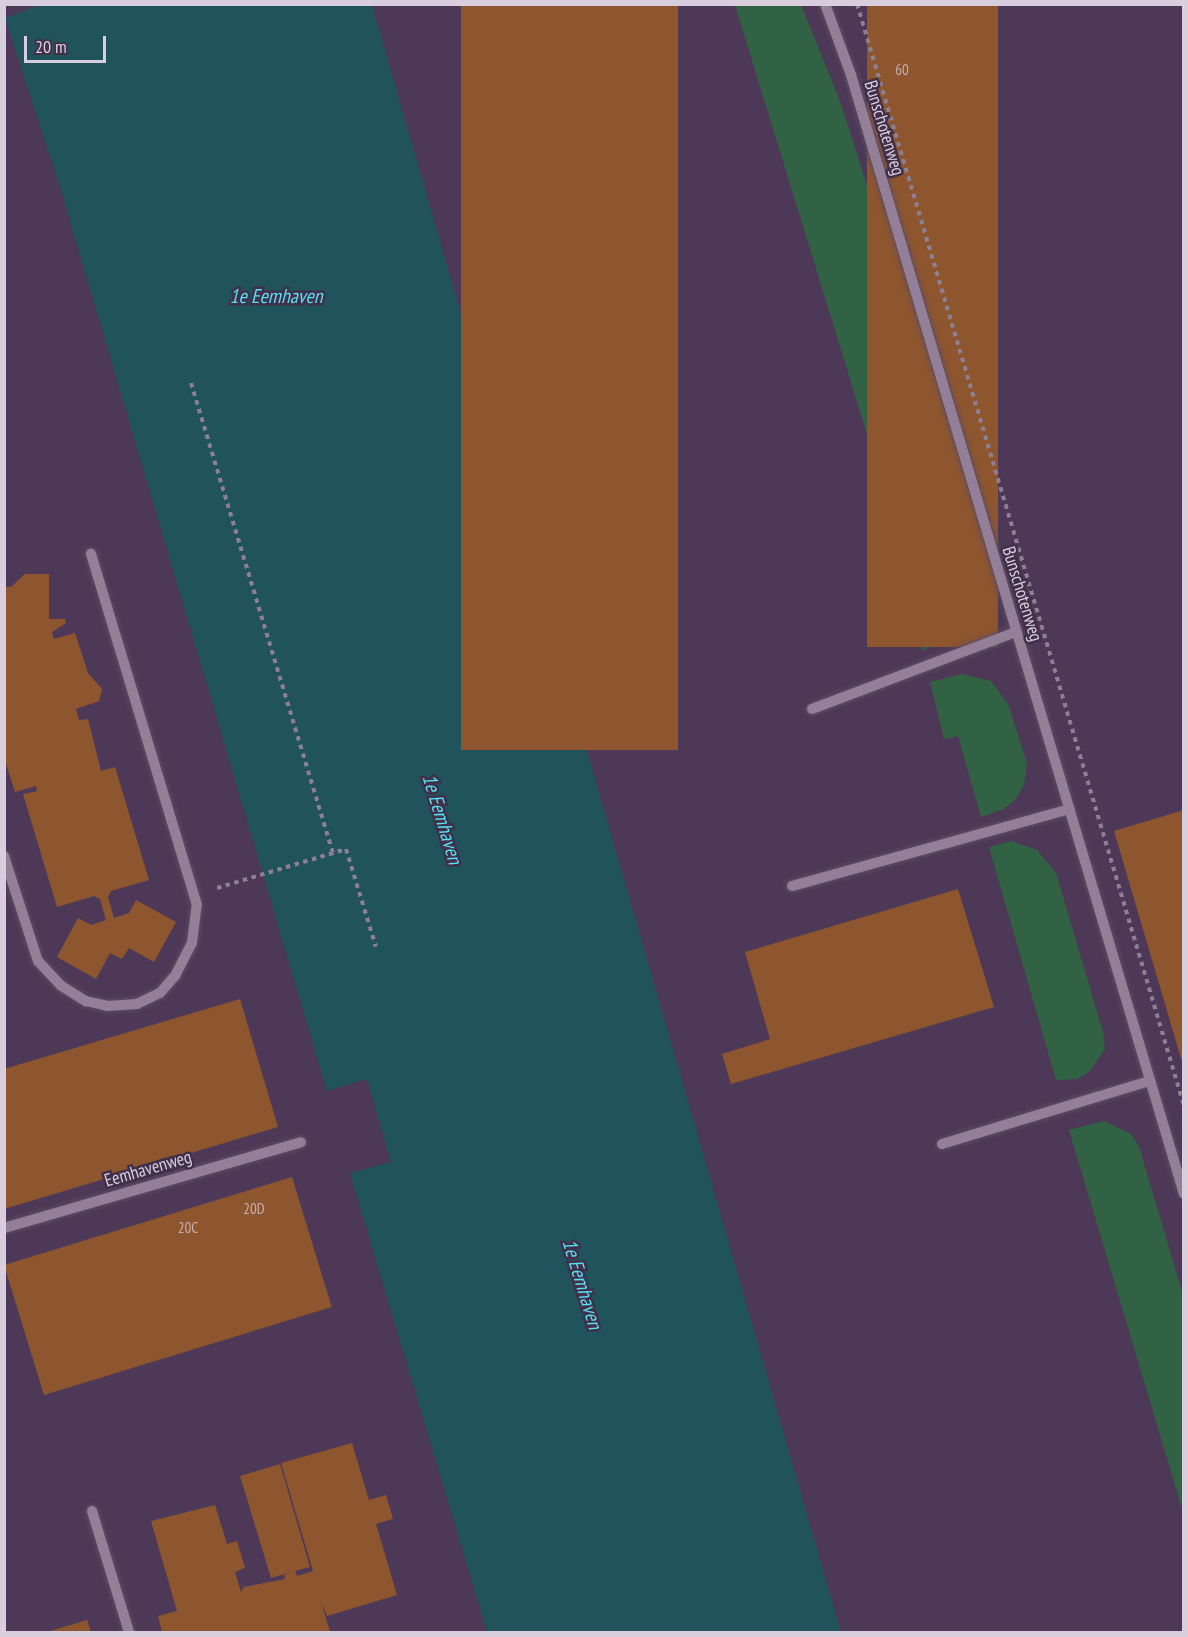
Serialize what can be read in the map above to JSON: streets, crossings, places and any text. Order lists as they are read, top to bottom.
{
  "streets": {
    "street": ["Bunschotenweg", "Eemhavenweg"]
  },
  "water": ["1e Eemhaven"],
  "house_numbers": ["60", "20D", "20C"],
  "scale_bar": "20 m"
}
